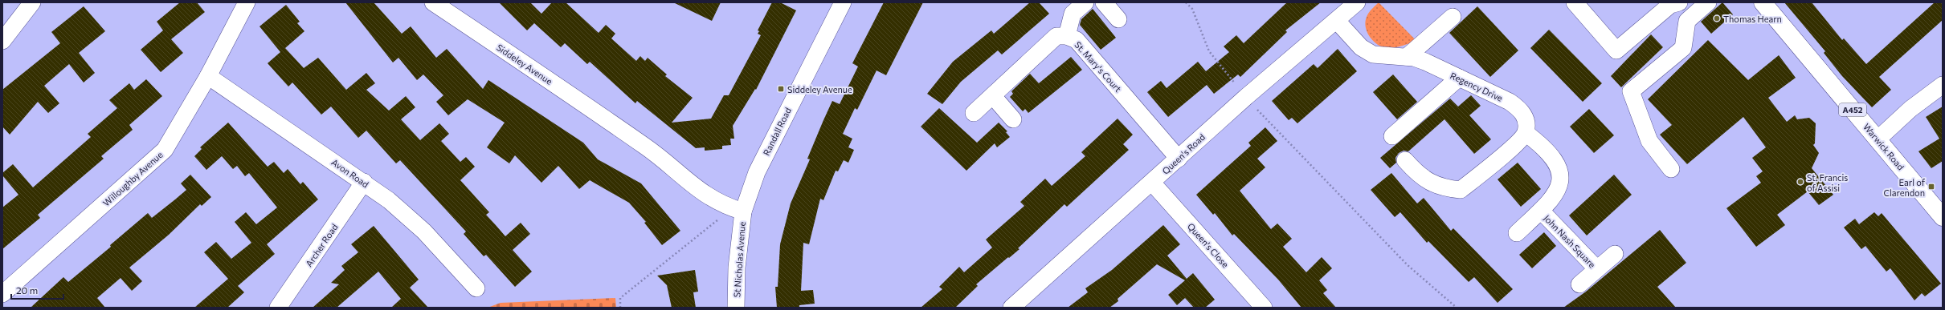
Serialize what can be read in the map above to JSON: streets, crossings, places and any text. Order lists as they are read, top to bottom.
{
  "streets": {
    "main road": ["A452", "Warwick Road"],
    "street": [
      "Siddeley Avenue",
      "St. Mary's Court",
      "Regency Drive",
      "Randall Road",
      "Queen's Road",
      "Avon Road",
      "Willoughby Avenue",
      "John Nash Square",
      "Archer Road",
      "Queen's Close",
      "St Nicholas Avenue"
    ]
  },
  "crossings": [
    ["Siddeley Avenue", "Randall Road"],
    ["Siddeley Avenue", "St Nicholas Avenue"],
    ["St. Mary's Court", "Queen's Road"],
    ["Regency Drive", "Queen's Road"],
    ["Regency Drive", "John Nash Square"],
    ["Randall Road", "St Nicholas Avenue"],
    ["Queen's Road", "Queen's Close"],
    ["Avon Road", "Willoughby Avenue"],
    ["Avon Road", "Archer Road"]
  ],
  "places": {
    "other": ["Thomas Hearn", "St. Francis of Assisi"],
    "transit": ["Siddeley Avenue", "Earl of Clarendon"]
  },
  "scale_bar": "20 m"
}
